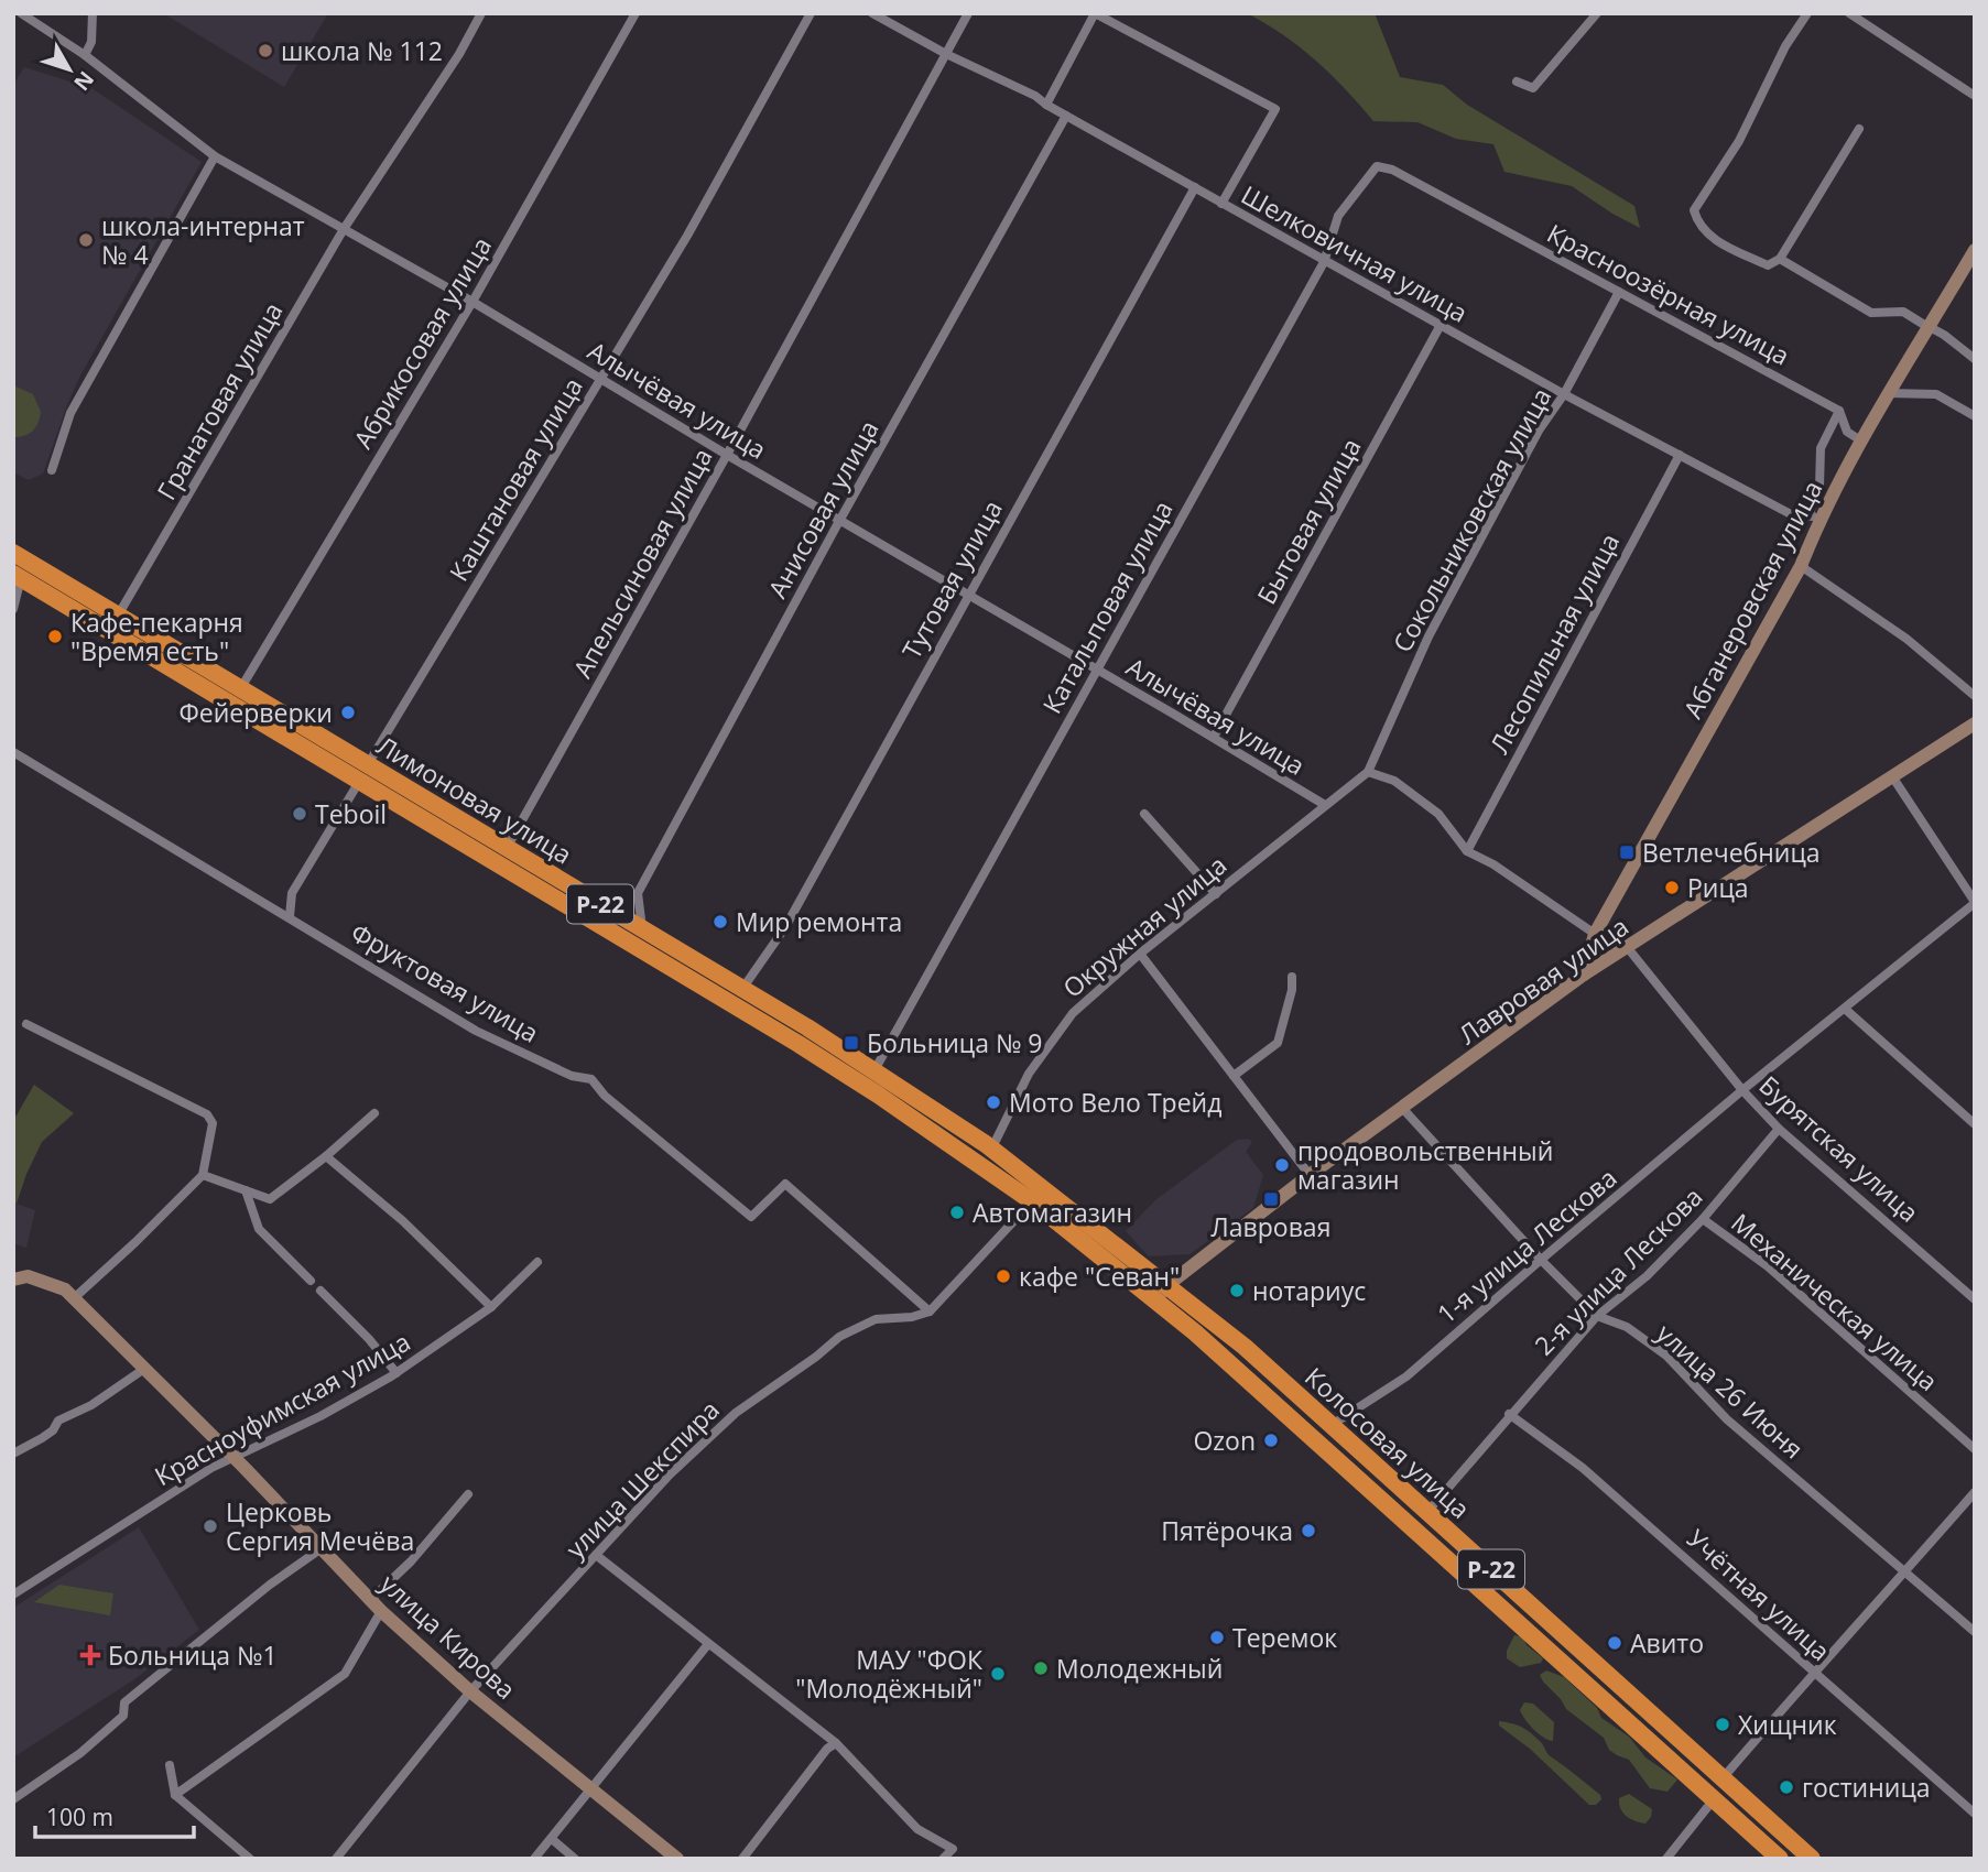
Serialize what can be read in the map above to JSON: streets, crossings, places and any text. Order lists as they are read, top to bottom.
{
  "streets": {
    "highway": ["Лимоновая улица", "Р-22", "Колосовая улица"],
    "street": [
      "Шелковичная улица",
      "Красноозёрная улица",
      "Абрикосовая улица",
      "Алычёвая улица",
      "Гранатовая улица",
      "Каштановая улица",
      "Анисовая улица",
      "Сокольниковская улица",
      "Бытовая улица",
      "Апельсиновая улица",
      "Тутовая улица",
      "Абганеровская улица",
      "Катальповая улица",
      "Лесопильная улица",
      "Окружная улица",
      "Лавровая улица",
      "Фруктовая улица",
      "Бурятская улица",
      "1-я улица Лескова",
      "2-я улица Лескова",
      "Механическая улица",
      "улица 26 Июня",
      "Красноуфимская улица",
      "улица Шекспира",
      "Учётная улица",
      "улица Кирова"
    ]
  },
  "crossings": [
    ["Шелковичная улица", "Анисовая улица"],
    ["Шелковичная улица", "Сокольниковская улица"],
    ["Шелковичная улица", "Бытовая улица"],
    ["Шелковичная улица", "Апельсиновая улица"],
    ["Шелковичная улица", "Тутовая улица"],
    ["Шелковичная улица", "Абганеровская улица"],
    ["Шелковичная улица", "Катальповая улица"],
    ["Шелковичная улица", "Лесопильная улица"],
    ["Красноозёрная улица", "Сокольниковская улица"],
    ["Красноозёрная улица", "Катальповая улица"],
    ["Абрикосовая улица", "Алычёвая улица"],
    ["Абрикосовая улица", "Лимоновая улица"],
    ["Алычёвая улица", "Гранатовая улица"],
    ["Алычёвая улица", "Каштановая улица"],
    ["Алычёвая улица", "Анисовая улица"],
    ["Алычёвая улица", "Бытовая улица"],
    ["Алычёвая улица", "Апельсиновая улица"],
    ["Алычёвая улица", "Тутовая улица"],
    ["Алычёвая улица", "Катальповая улица"],
    ["Алычёвая улица", "Окружная улица"],
    ["Гранатовая улица", "Лимоновая улица"],
    ["Каштановая улица", "Лимоновая улица"],
    ["Анисовая улица", "Лимоновая улица"],
    ["Сокольниковская улица", "Окружная улица"],
    ["Апельсиновая улица", "Лимоновая улица"],
    ["Тутовая улица", "Лимоновая улица"],
    ["Абганеровская улица", "Лавровая улица"],
    ["Катальповая улица", "Лимоновая улица"],
    ["Лимоновая улица", "Окружная улица"],
    ["Лимоновая улица", "Лавровая улица"],
    ["Лимоновая улица", "Колосовая улица"],
    ["Лавровая улица", "Бурятская улица"],
    ["Лавровая улица", "улица 26 Июня"],
    ["Лавровая улица", "Колосовая улица"],
    ["Фруктовая улица", "улица Шекспира"],
    ["Бурятская улица", "1-я улица Лескова"],
    ["Бурятская улица", "2-я улица Лескова"],
    ["1-я улица Лескова", "улица 26 Июня"],
    ["1-я улица Лескова", "Колосовая улица"],
    ["2-я улица Лескова", "Механическая улица"],
    ["2-я улица Лескова", "улица 26 Июня"],
    ["2-я улица Лескова", "Колосовая улица"],
    ["2-я улица Лескова", "Учётная улица"],
    ["Красноуфимская улица", "улица Кирова"],
    ["улица Шекспира", "улица Кирова"]
  ],
  "places": {
    "other": [
      "школа № 112",
      "школа-интернат № 4",
      "Кафе-пекарня \"Время есть\"",
      "Фейерверки",
      "Teboil",
      "Рица",
      "Мир ремонта",
      "Мото Вело Трейд",
      "продовольственный магазин",
      "Автомагазин",
      "кафе \"Севан\"",
      "нотариус",
      "Ozon",
      "Церковь Сергия Мечёва",
      "Пятёрочка",
      "Теремок",
      "Авито",
      "Молодежный",
      "МАУ \"ФОК \"Молодёжный\"",
      "Хищник",
      "гостиница"
    ],
    "transit": ["Ветлечебница", "Больница № 9", "Лавровая"],
    "health": ["Больница №1"]
  },
  "scale_bar": "100 m",
  "north": "bottom right"
}
